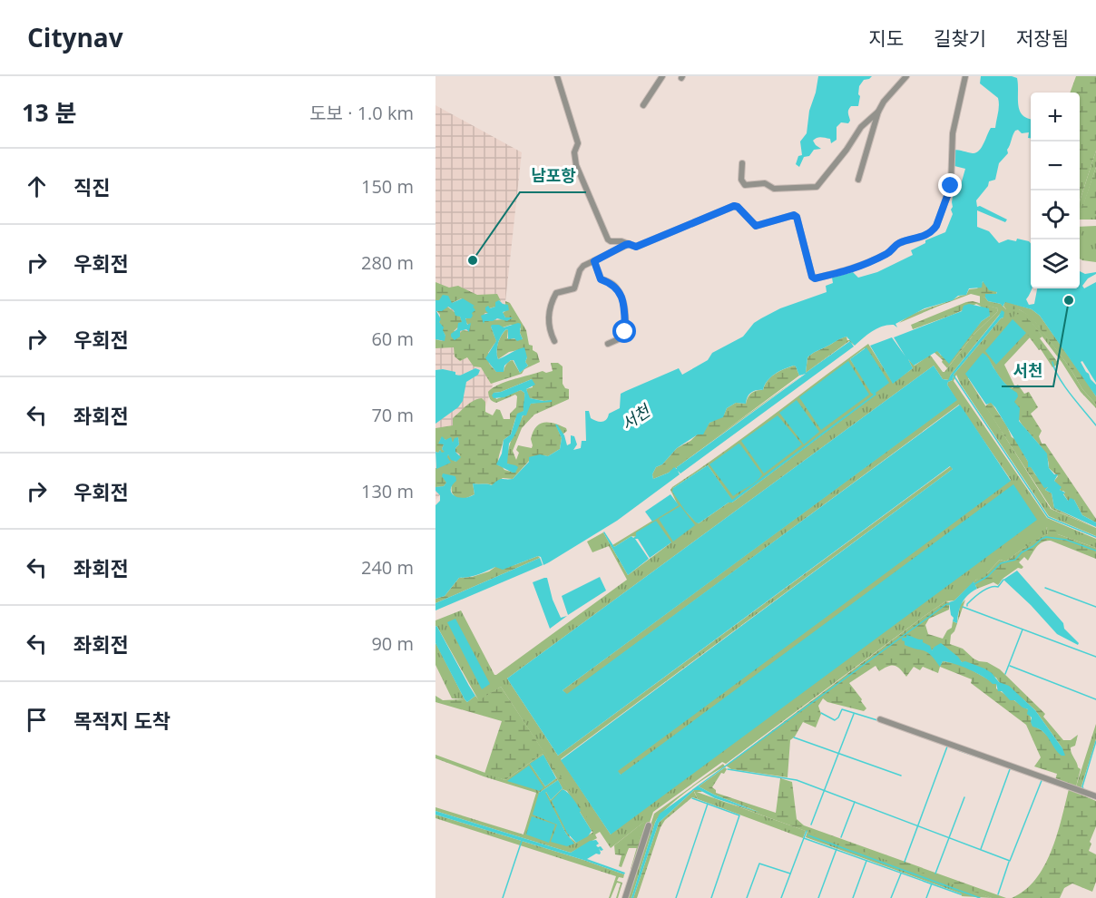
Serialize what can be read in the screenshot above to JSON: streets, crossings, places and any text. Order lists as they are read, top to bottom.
{
  "water": ["서천"],
  "places": ["남포항", "서천"],
  "page": {
    "header": "Citynav",
    "nav": ["지도", "길찾기", "저장됨"],
    "heading": ["13 분", "도보 · 1.0 km"],
    "map_buttons": ["+", "−"],
    "list": [
      ["직진", "150 m"],
      ["우회전", "280 m"],
      ["우회전", "60 m"],
      ["좌회전", "70 m"],
      ["우회전", "130 m"],
      ["좌회전", "240 m"],
      ["좌회전", "90 m"],
      "목적지 도착"
    ]
  }
}
